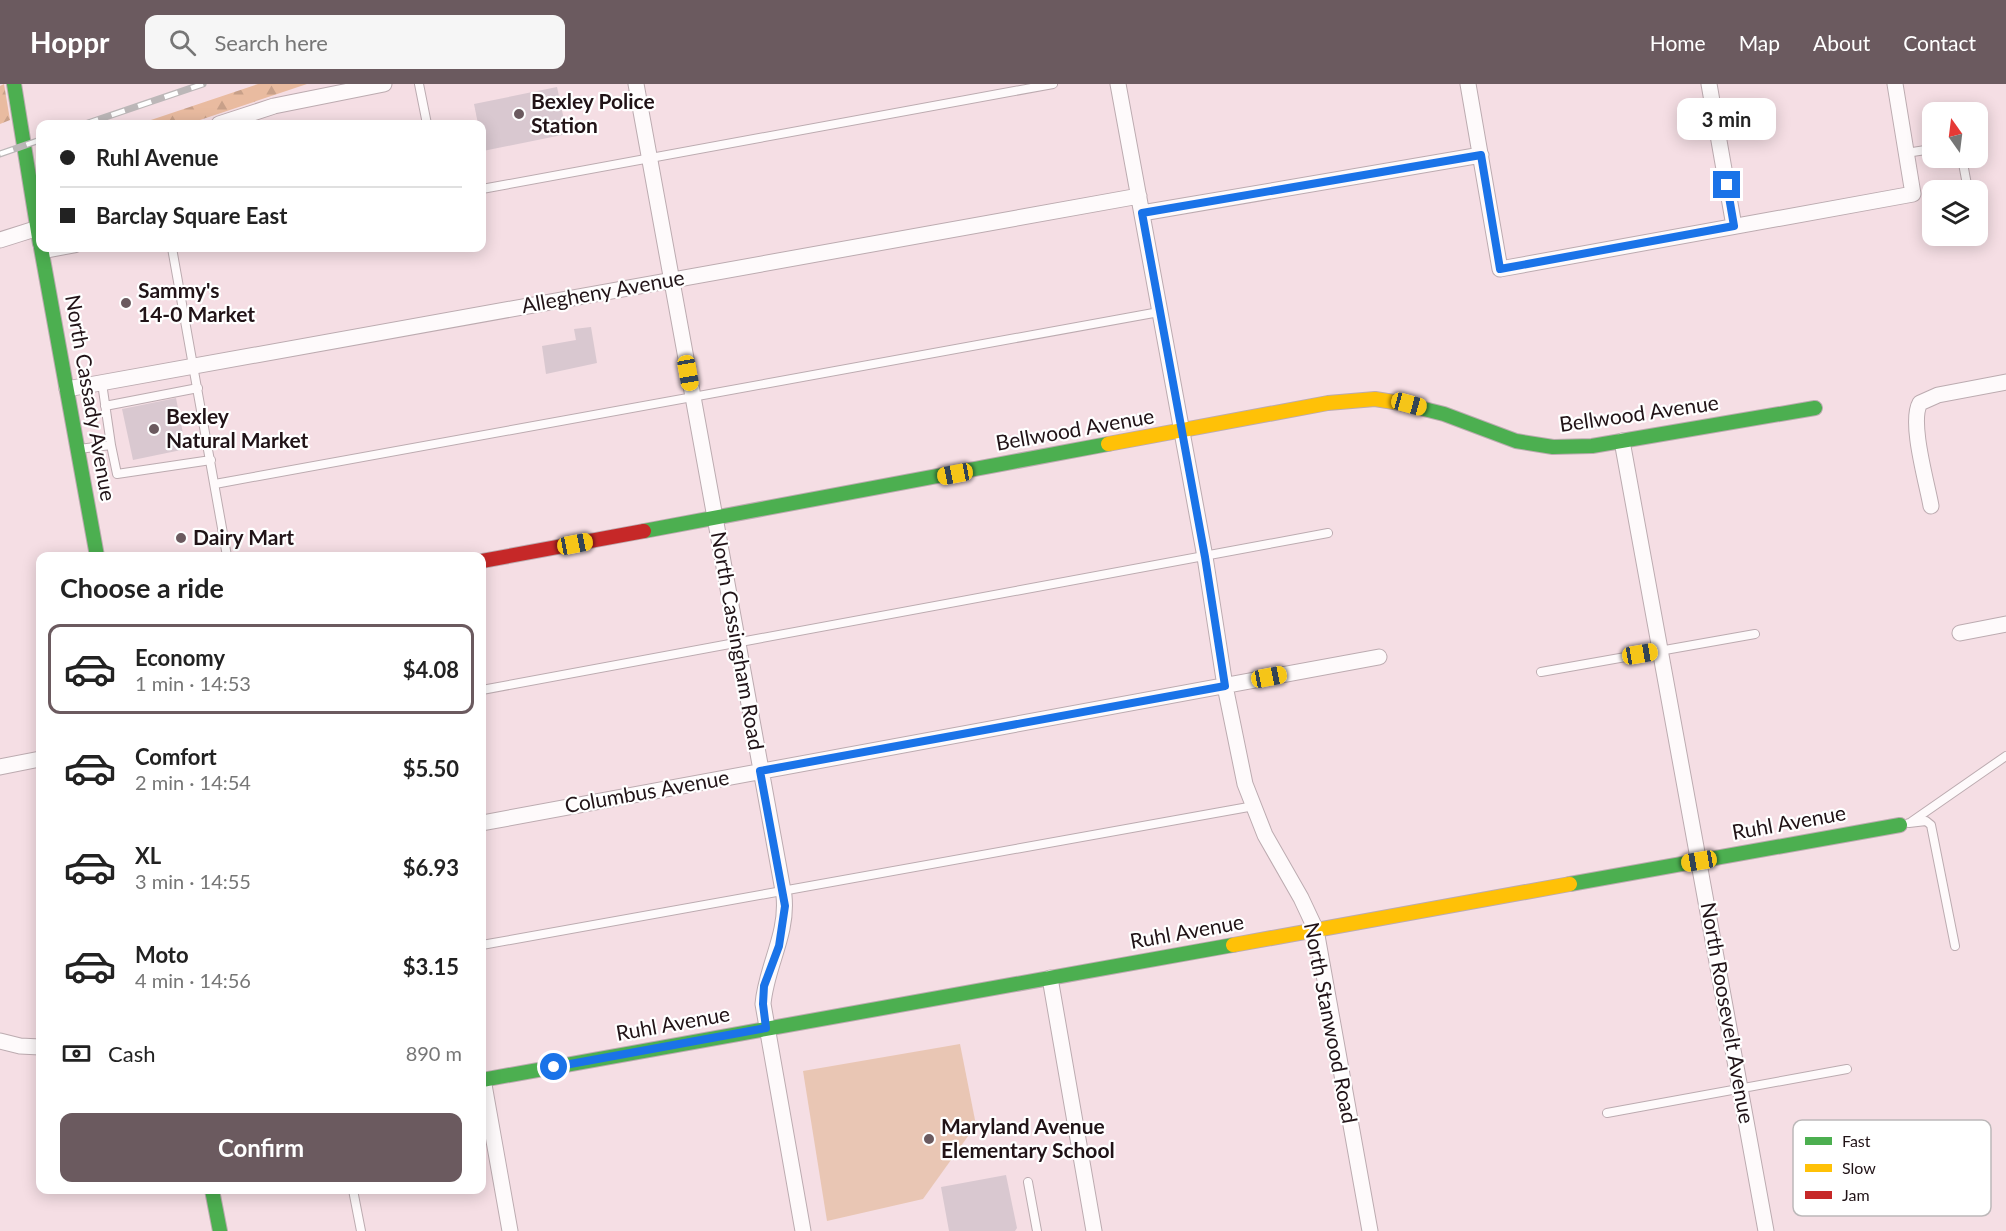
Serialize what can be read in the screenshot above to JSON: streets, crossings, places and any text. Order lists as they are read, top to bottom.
{
  "streets": {
    "street": [
      "Allegheny Avenue",
      "North Cassady Avenue",
      "Bellwood Avenue",
      "North Cassingham Road",
      "Columbus Avenue",
      "Ruhl Avenue",
      "North Roosevelt Avenue",
      "North Stanwood Road"
    ]
  },
  "crossings": [
    ["Allegheny Avenue", "North Cassady Avenue"],
    ["Allegheny Avenue", "North Cassingham Road"],
    ["Allegheny Avenue", "North Stanwood Road"],
    ["Bellwood Avenue", "North Cassingham Road"],
    ["Bellwood Avenue", "North Roosevelt Avenue"],
    ["Bellwood Avenue", "North Stanwood Road"],
    ["North Cassingham Road", "Columbus Avenue"],
    ["North Cassingham Road", "Ruhl Avenue"],
    ["Columbus Avenue", "North Stanwood Road"],
    ["Ruhl Avenue", "North Roosevelt Avenue"],
    ["Ruhl Avenue", "North Stanwood Road"]
  ],
  "places": [
    "Bexley Police Station",
    "Sammy's 14-0 Market",
    "Bexley Natural Market",
    "Dairy Mart",
    "Maryland Avenue Elementary School"
  ],
  "legend": ["Fast", "Slow", "Jam"],
  "north": "top",
  "page": {
    "header": "Hoppr",
    "search": "Search here",
    "nav": [
      "Home",
      "Map",
      "About",
      "Contact"
    ],
    "bubble": "3 min",
    "banner": ["Ruhl Avenue", "Barclay Square East"],
    "heading": "Choose a ride",
    "list": [
      {
        "name": "Economy",
        "note": "1 min · 14:53",
        "value": "$4.08"
      },
      {
        "name": "Comfort",
        "note": "2 min · 14:54",
        "value": "$5.50"
      },
      {
        "name": "XL",
        "note": "3 min · 14:55",
        "value": "$6.93"
      },
      {
        "name": "Moto",
        "note": "4 min · 14:56",
        "value": "$3.15"
      }
    ],
    "pay": ["Cash", "890 m"],
    "buttons": "Confirm"
  }
}
